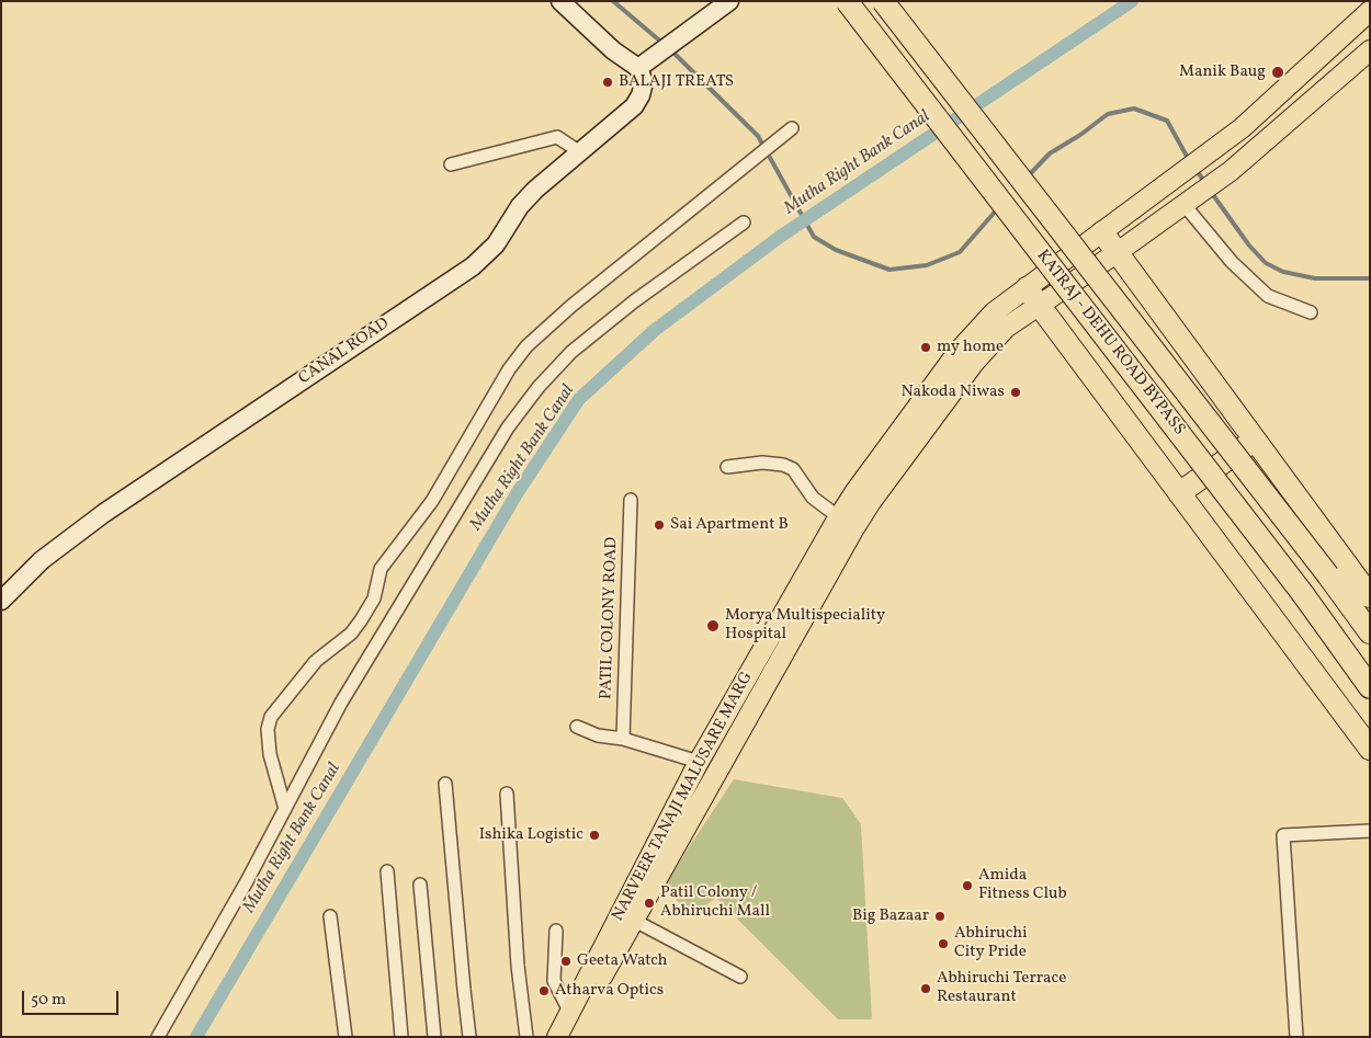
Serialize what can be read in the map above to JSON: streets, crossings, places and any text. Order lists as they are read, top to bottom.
{
  "streets": {
    "highway": ["KATRAJ - DEHU ROAD BYPASS"],
    "main road": ["NARVEER TANAJI MALUSARE MARG"],
    "street": ["CANAL ROAD", "PATIL COLONY ROAD"]
  },
  "water": ["Mutha Right Bank Canal"],
  "places": [
    "Manik Baug",
    "BALAJI TREATS",
    "my home",
    "Nakoda Niwas",
    "Sai Apartment B",
    "Morya Multispeciality Hospital",
    "Ishika Logistic",
    "Amida Fitness Club",
    "Patil Colony / Abhiruchi Mall",
    "Big Bazaar",
    "Abhiruchi City Pride",
    "Geeta Watch",
    "Abhiruchi Terrace Restaurant",
    "Atharva Optics"
  ],
  "scale_bar": "50 m"
}
